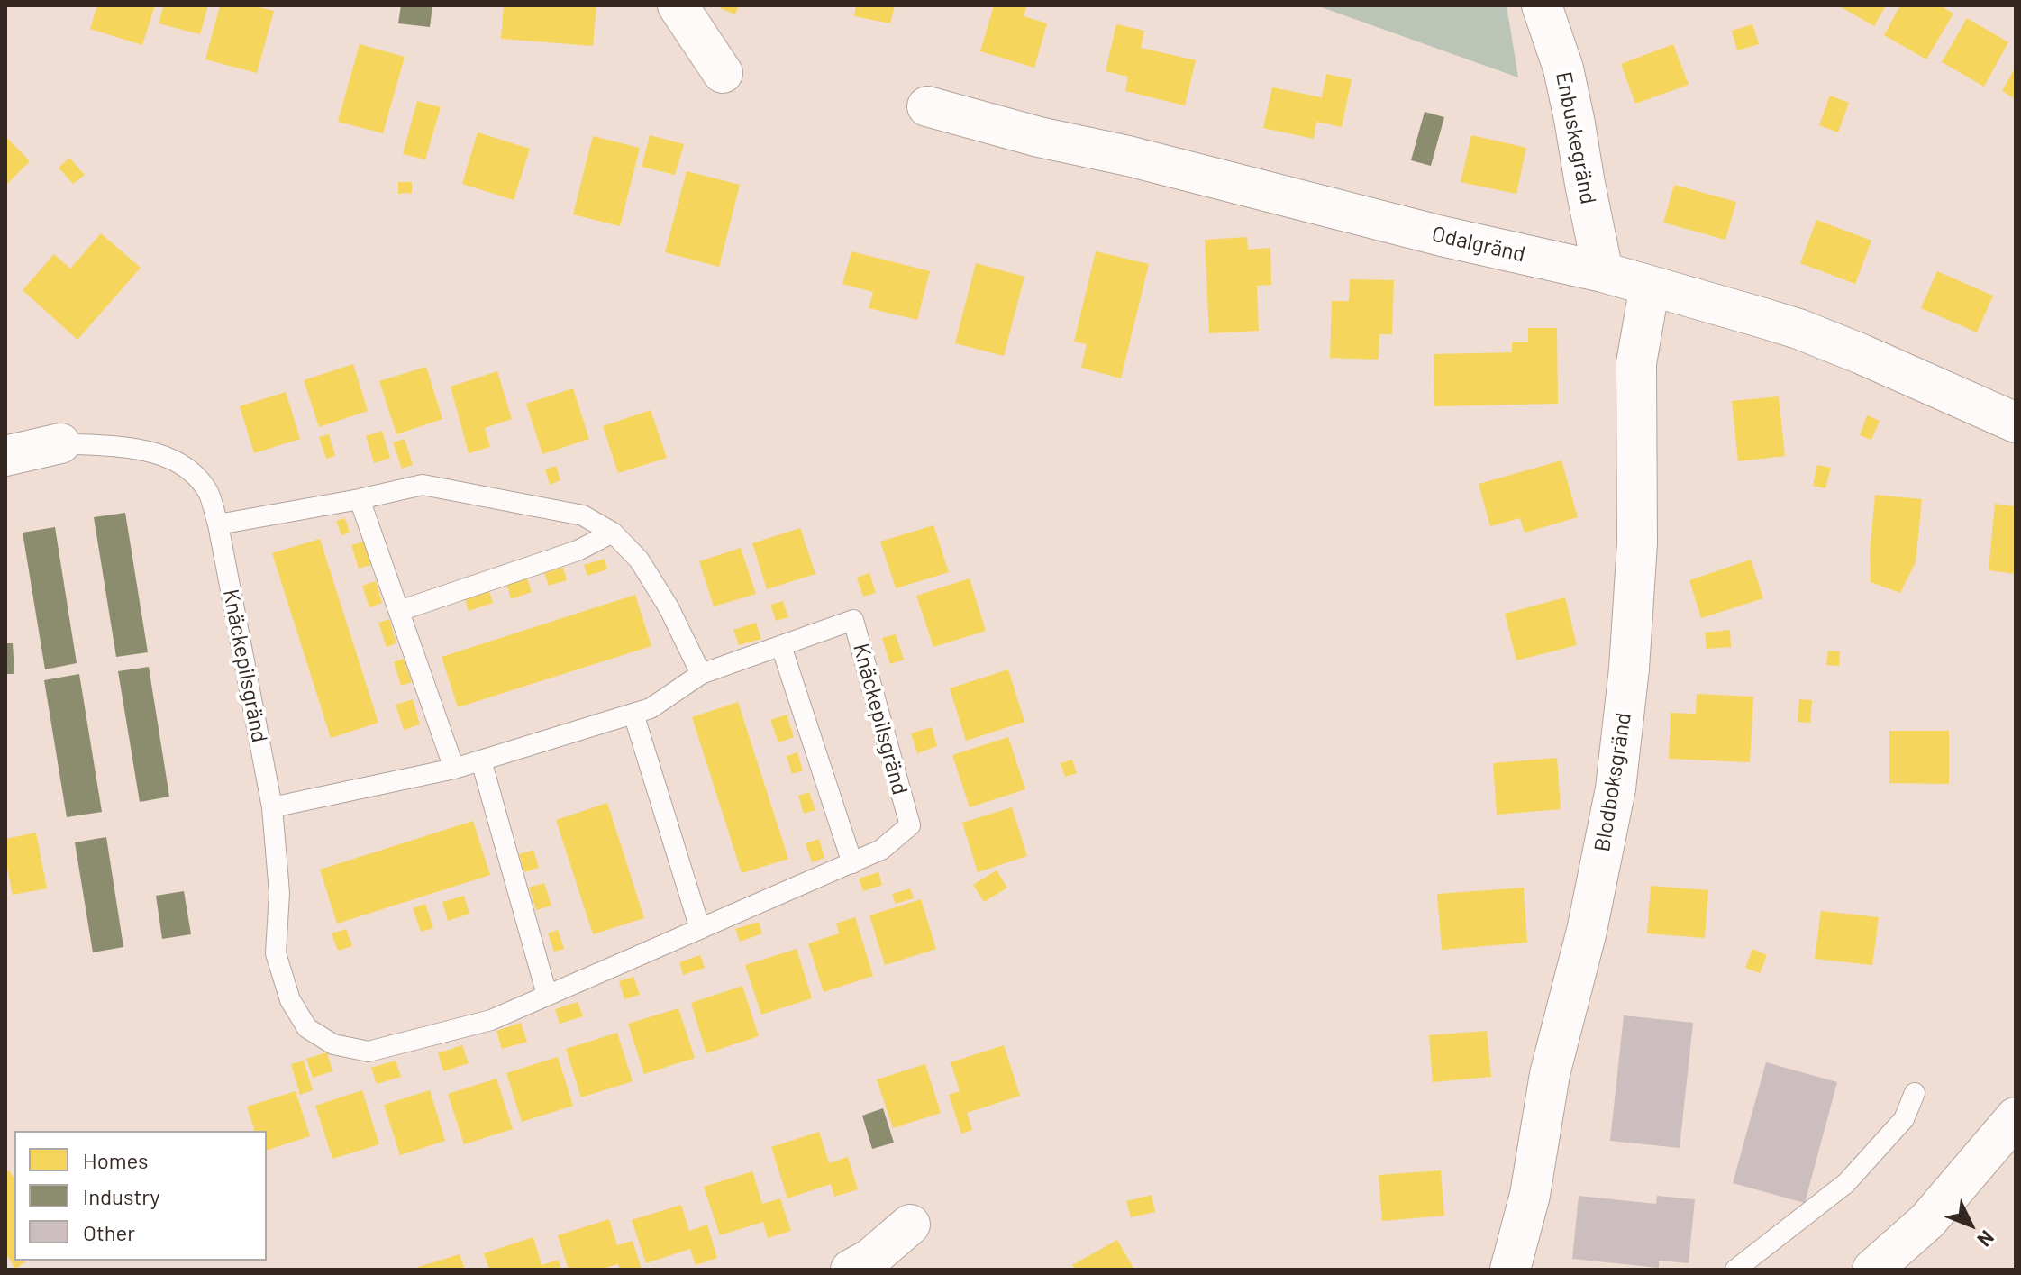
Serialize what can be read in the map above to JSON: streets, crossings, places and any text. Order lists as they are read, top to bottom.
{
  "streets": {
    "street": [
      "Enbuskegränd",
      "Odalgränd",
      "Knäckepilsgränd",
      "Blodboksgränd"
    ]
  },
  "crossings": [
    ["Enbuskegränd", "Odalgränd"],
    ["Odalgränd", "Blodboksgränd"]
  ],
  "legend": ["Homes", "Industry", "Other"],
  "north": "bottom right"
}
